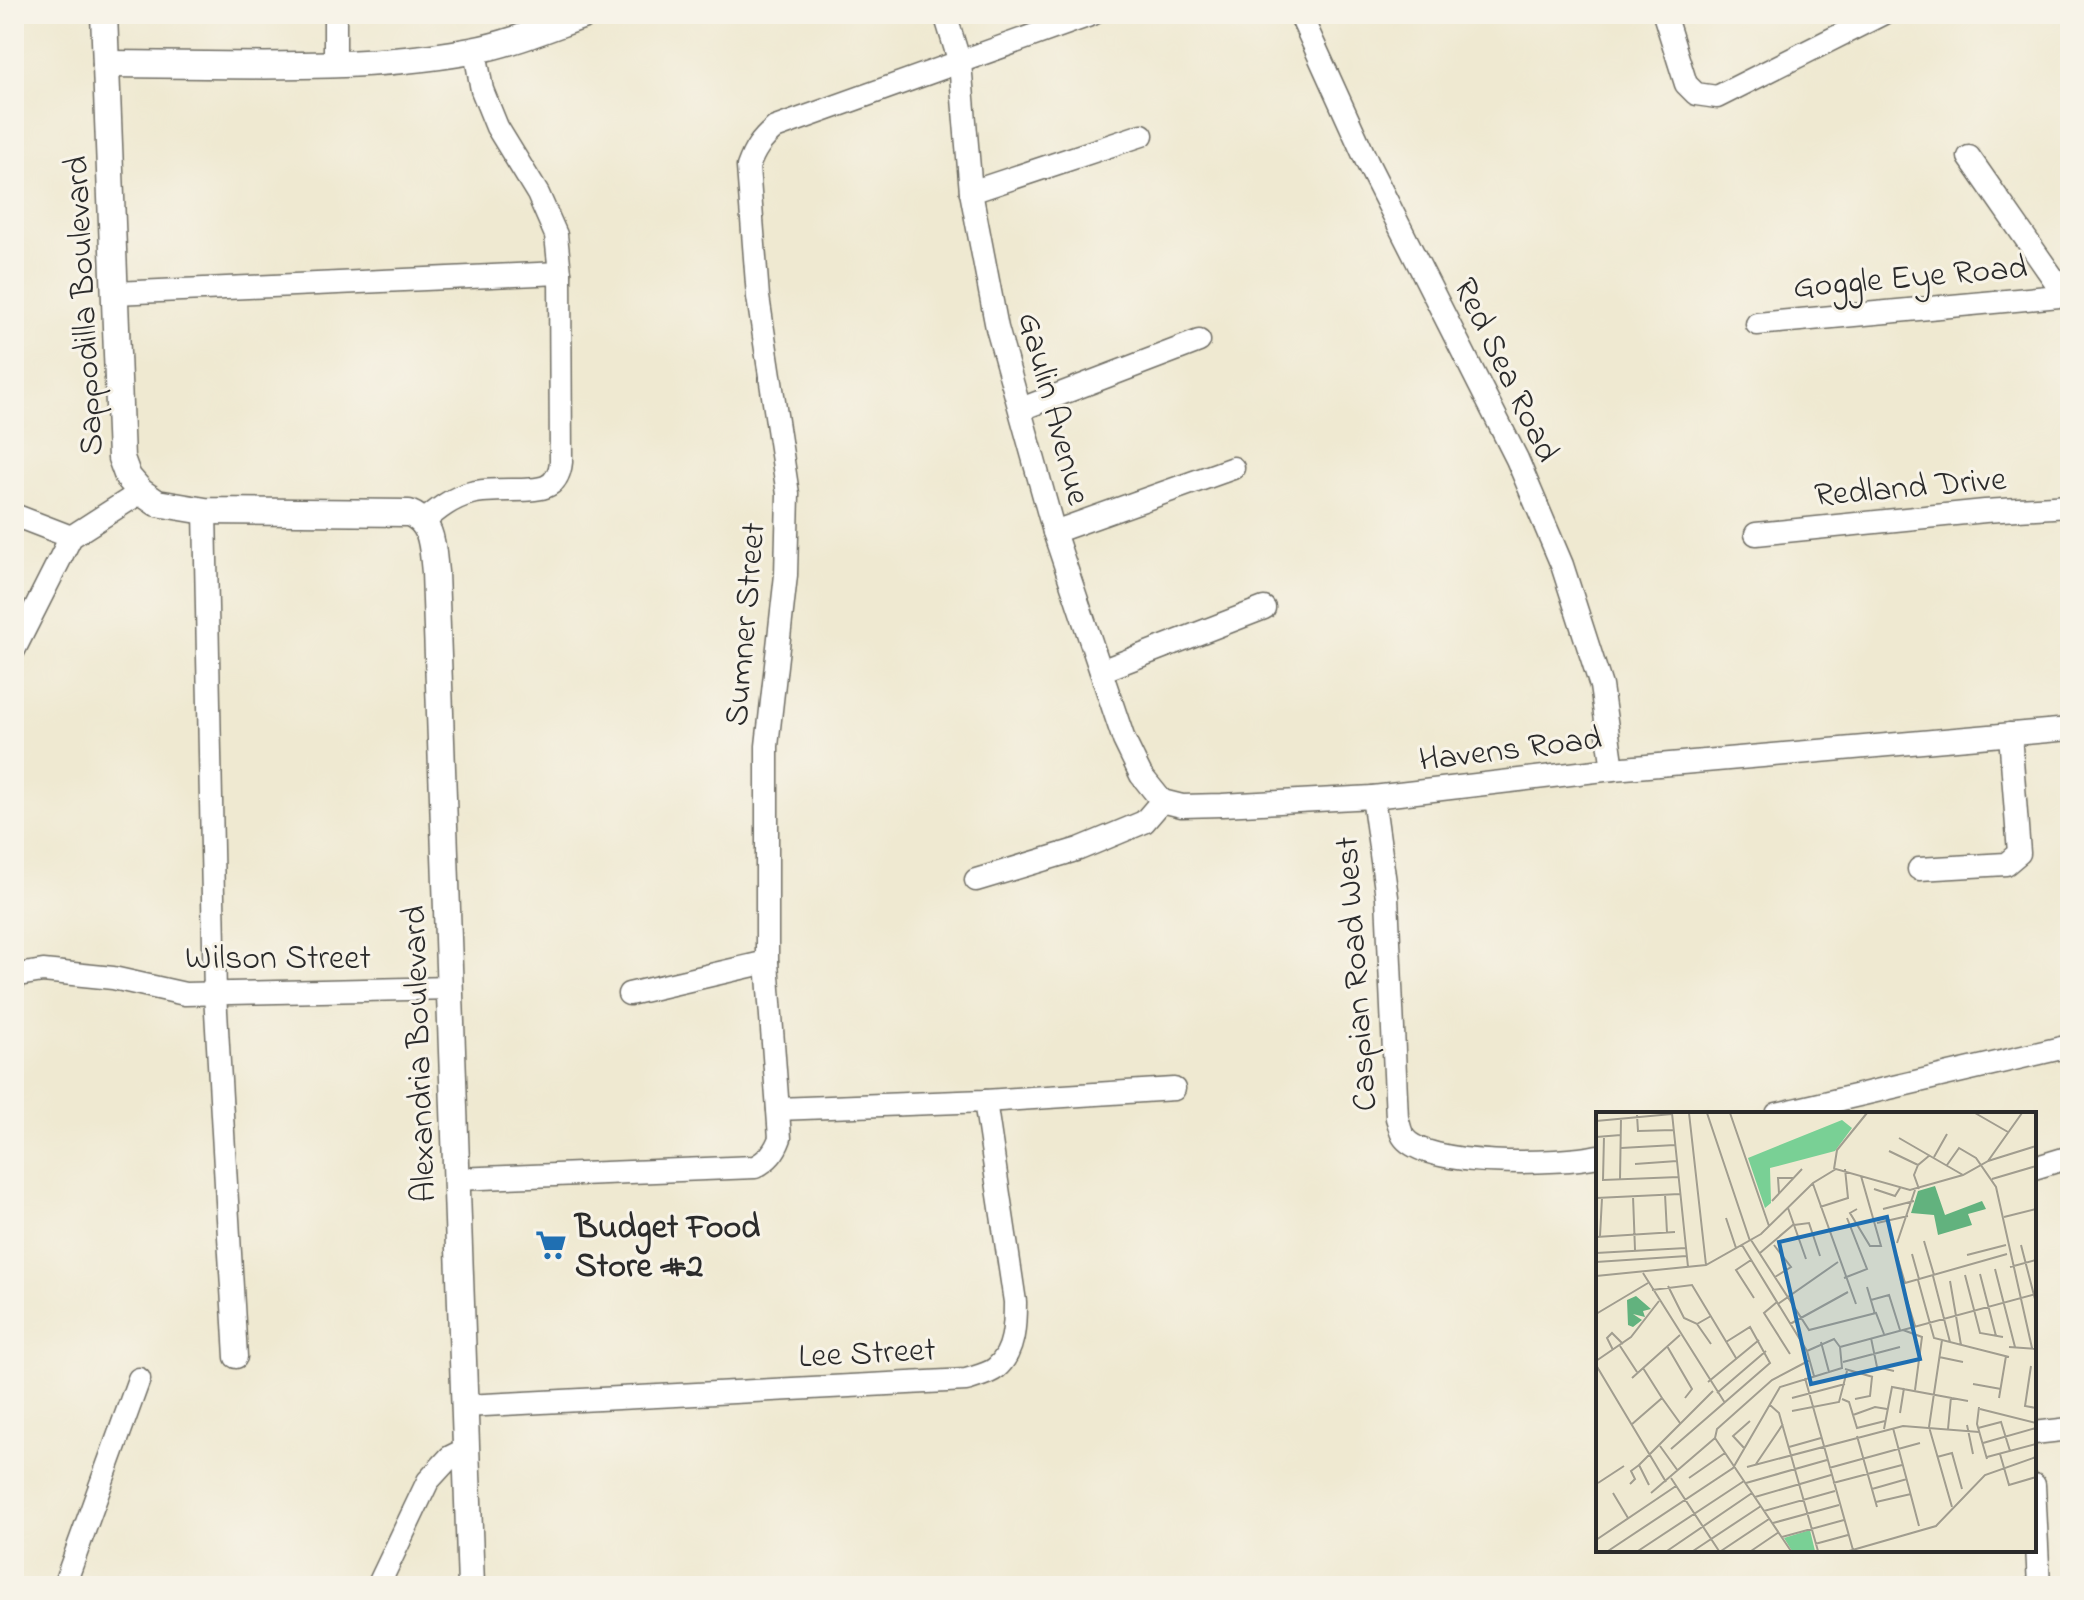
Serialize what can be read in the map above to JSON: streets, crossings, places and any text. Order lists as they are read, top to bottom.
{
  "streets": {
    "street": [
      "Goggle Eye Road",
      "Sappodilla Boulevard",
      "Red Sea Road",
      "Gaulin Avenue",
      "Redland Drive",
      "Sumner Street",
      "Havens Road",
      "Wilson Street",
      "Caspian Road West",
      "Alexandria Boulevard",
      "Lee Street"
    ]
  },
  "crossings": [
    ["Sappodilla Boulevard", "Alexandria Boulevard"],
    ["Red Sea Road", "Havens Road"],
    ["Gaulin Avenue", "Sumner Street"],
    ["Gaulin Avenue", "Havens Road"],
    ["Sumner Street", "Alexandria Boulevard"],
    ["Havens Road", "Caspian Road West"],
    ["Wilson Street", "Alexandria Boulevard"],
    ["Alexandria Boulevard", "Lee Street"]
  ],
  "places": {
    "supermarket": ["Budget Food Store #2"]
  }
}
